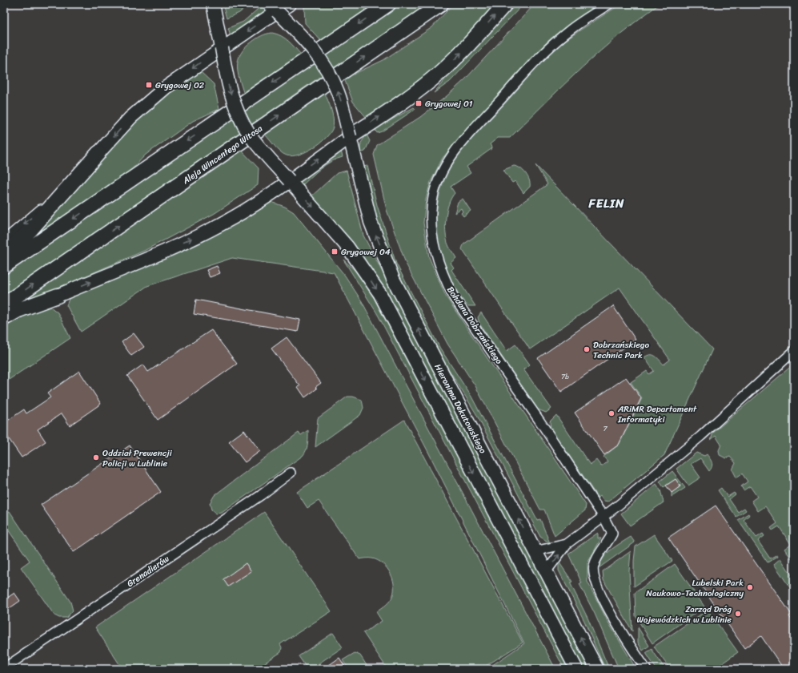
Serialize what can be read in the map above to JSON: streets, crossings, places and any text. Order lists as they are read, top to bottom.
{
  "streets": {
    "main road": ["Aleja Wincentego Witosa"],
    "street": ["Bohdana Dobrzańskiego", "Hieronima Dekutowskiego", "Grenadierów"]
  },
  "districts": ["FELIN"],
  "places": {
    "transit": ["Grygowej 02", "Grygowej 01", "Grygowej 04"],
    "other": [
      "Dobrzańskiego Technic Park",
      "ARiMR Departament Informatyki",
      "Oddział Prewencji Policji w Lublinie",
      "Lubelski Park Naukowo-Technologiczny",
      "Zarząd Dróg Wojewódzkich w Lublinie"
    ]
  },
  "house_numbers": ["7b", "7"]
}
